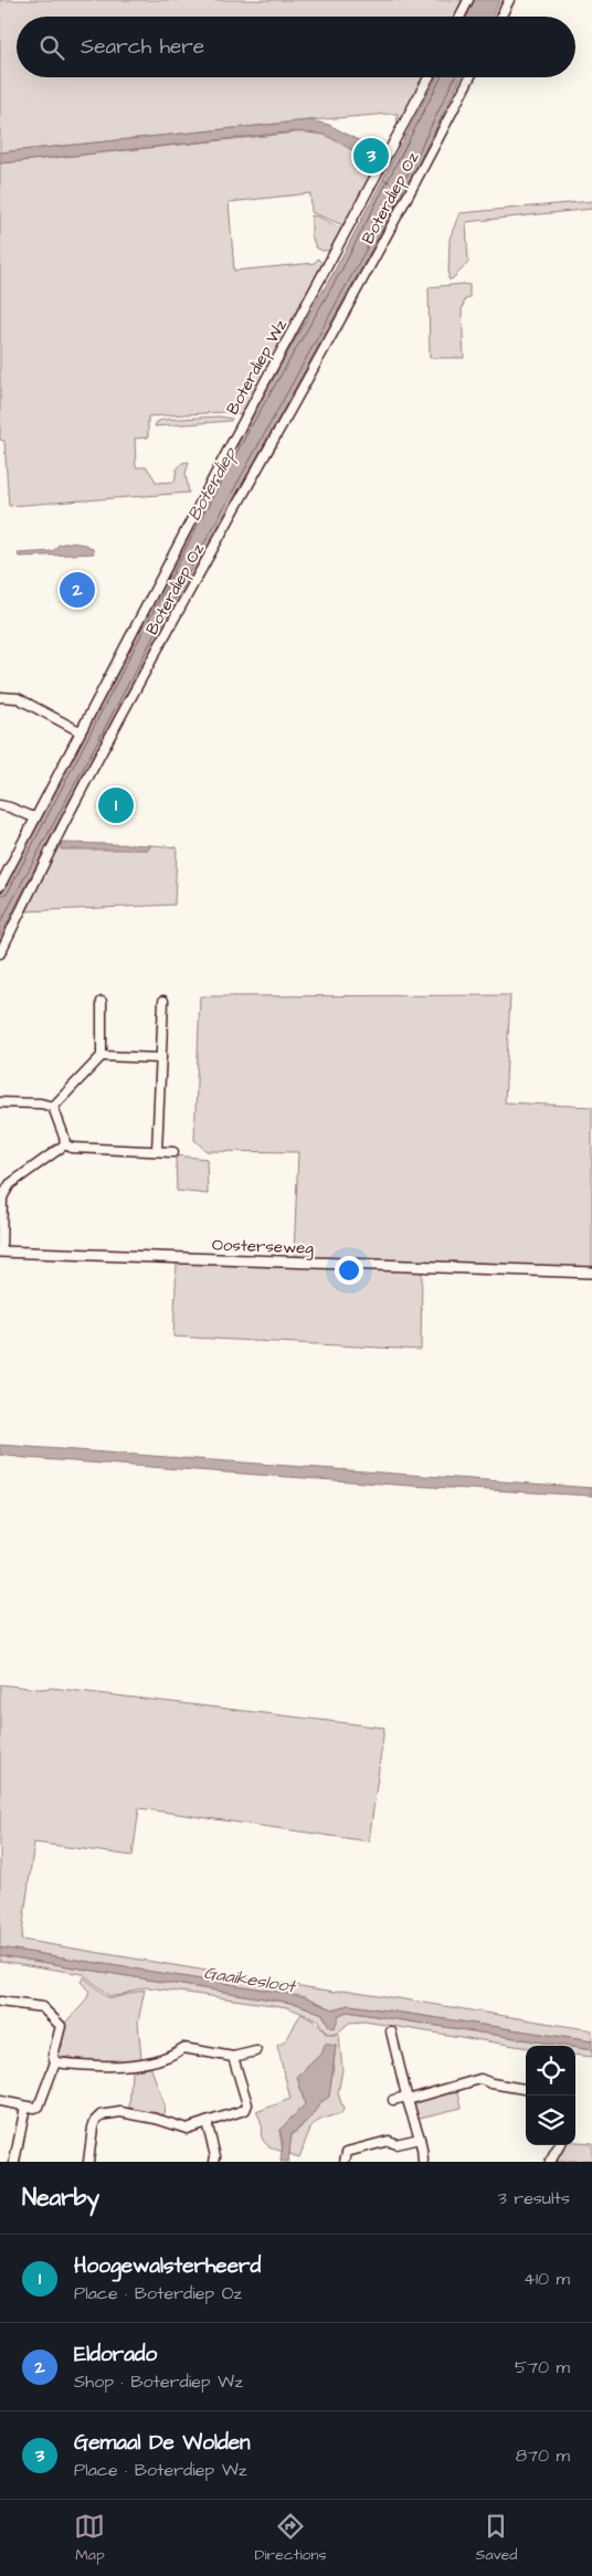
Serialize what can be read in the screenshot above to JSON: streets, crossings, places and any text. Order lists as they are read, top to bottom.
{
  "streets": {
    "street": ["Boterdiep Oz", "Boterdiep Wz", "Oosterseweg"]
  },
  "water": ["Boterdiep", "Gaaikesloot"],
  "page": {
    "search": "Search here",
    "pins": ["3", "2", "1"],
    "heading": ["Nearby", "3 results"],
    "list": [
      {
        "mark": "1",
        "name": "Hoogewalsterheerd",
        "note": "Place · Boterdiep Oz",
        "value": "410 m"
      },
      {
        "mark": "2",
        "name": "Eldorado",
        "note": "Shop · Boterdiep Wz",
        "value": "570 m"
      },
      {
        "mark": "3",
        "name": "Gemaal De Wolden",
        "note": "Place · Boterdiep Wz",
        "value": "870 m"
      }
    ],
    "nav": ["Map", "Directions", "Saved"]
  }
}
